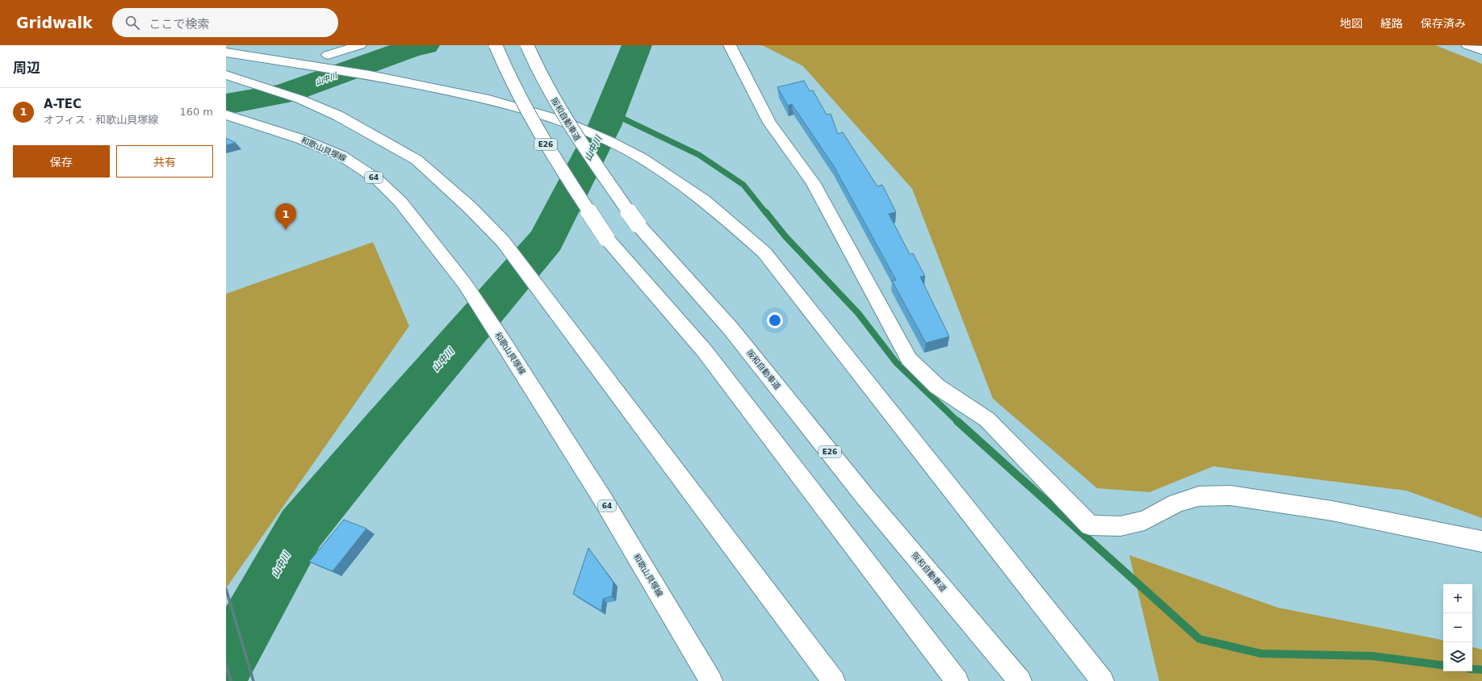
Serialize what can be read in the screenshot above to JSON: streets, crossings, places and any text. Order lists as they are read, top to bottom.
{
  "streets": {
    "main road": [
      "阪和自動車道",
      "E26",
      "和歌山貝塚線",
      "64"
    ]
  },
  "water": ["山中川"],
  "page": {
    "header": "Gridwalk",
    "search": "ここで検索",
    "nav": ["地図", "経路", "保存済み"],
    "heading": "周辺",
    "list": [
      {
        "mark": "1",
        "name": "A-TEC",
        "note": "オフィス · 和歌山貝塚線",
        "value": "160 m"
      }
    ],
    "buttons": ["保存", "共有"],
    "pins": "1",
    "map_buttons": ["+", "−"]
  }
}
